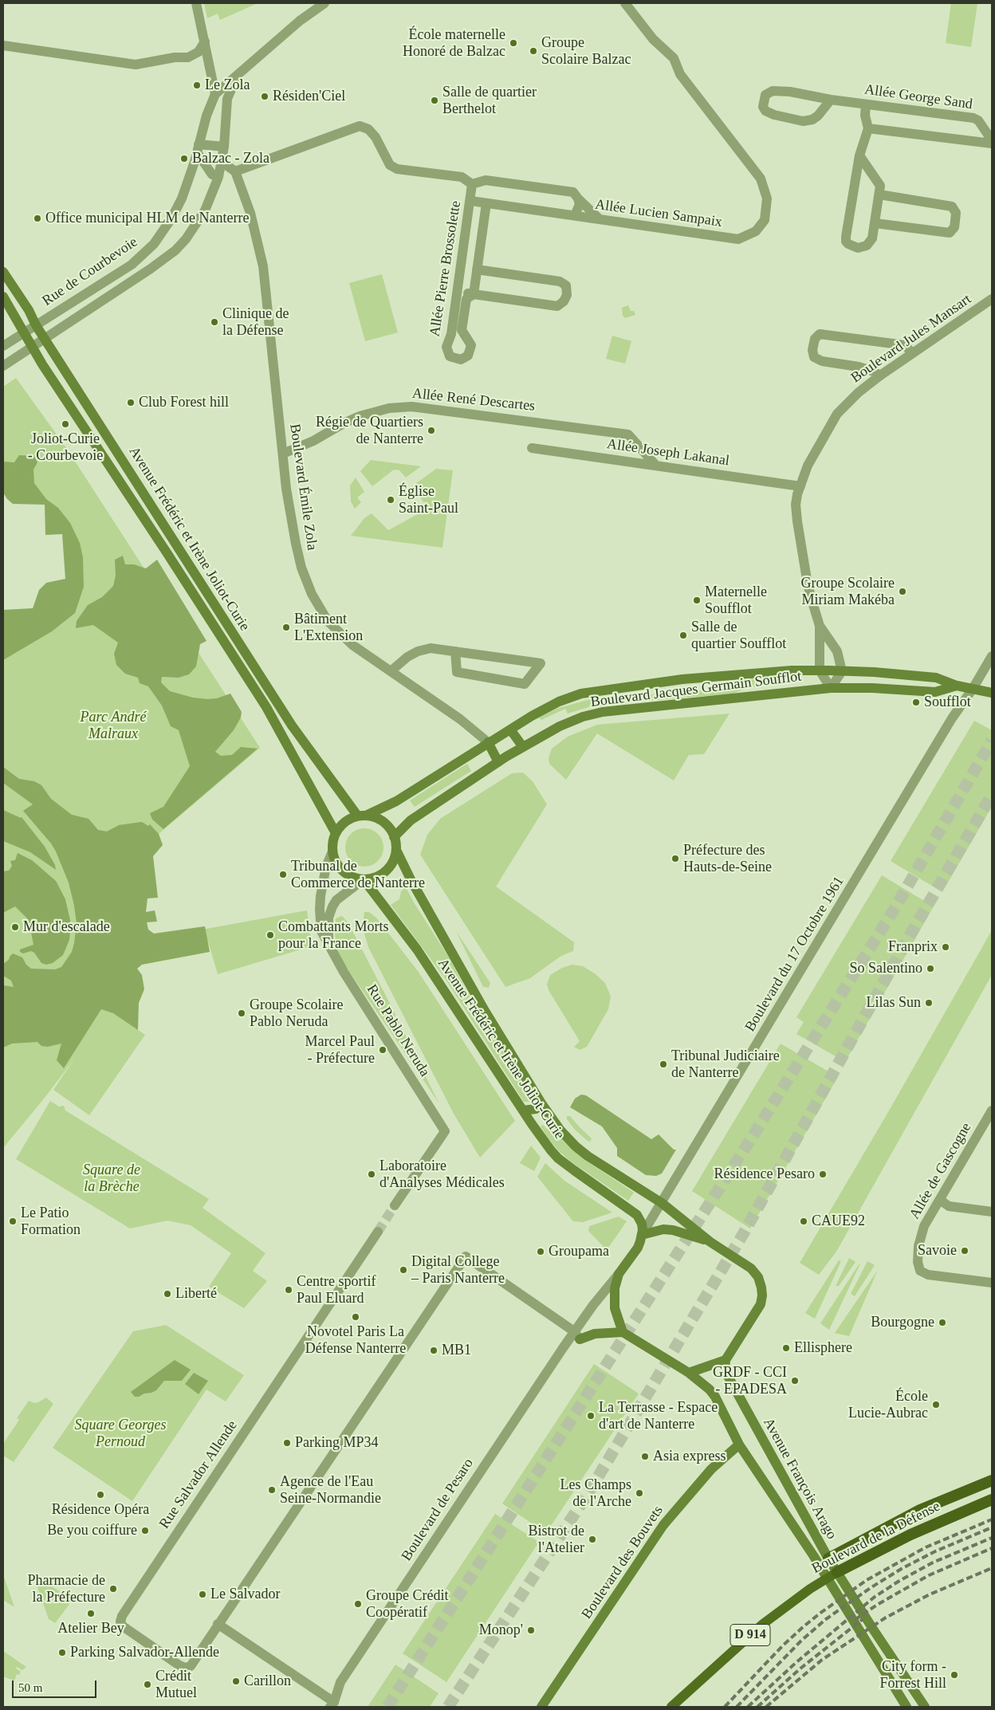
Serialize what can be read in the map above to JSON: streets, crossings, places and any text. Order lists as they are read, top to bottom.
{
  "streets": {
    "highway": ["Boulevard de la Défense", "D 914"],
    "main road": [
      "Avenue Frédéric et Irène Joliot-Curie",
      "Boulevard Jacques Germain Soufflot",
      "Avenue François Arago",
      "Boulevard des Bouvets"
    ],
    "street": [
      "Allée George Sand",
      "Allée Lucien Sampaix",
      "Allée Pierre Brossolette",
      "Rue de Courbevoie",
      "Boulevard Jules Mansart",
      "Allée René Descartes",
      "Allée Joseph Lakanal",
      "Boulevard Émile Zola",
      "Boulevard du 17 Octobre 1961",
      "Rue Pablo Neruda",
      "Allée de Gascogne",
      "Rue Salvador Allende",
      "Boulevard de Pesaro"
    ]
  },
  "crossings": [
    ["Allée Lucien Sampaix", "Allée Pierre Brossolette"],
    ["Allée Pierre Brossolette", "Boulevard Émile Zola"],
    ["Rue de Courbevoie", "Avenue Frédéric et Irène Joliot-Curie"],
    ["Boulevard Jules Mansart", "Allée Joseph Lakanal"],
    ["Boulevard Jules Mansart", "Boulevard Jacques Germain Soufflot"],
    ["Allée René Descartes", "Allée Joseph Lakanal"],
    ["Allée René Descartes", "Boulevard Émile Zola"],
    ["Boulevard Émile Zola", "Boulevard Jacques Germain Soufflot"],
    ["Avenue Frédéric et Irène Joliot-Curie", "Boulevard Jacques Germain Soufflot"],
    ["Avenue Frédéric et Irène Joliot-Curie", "Boulevard du 17 Octobre 1961"],
    ["Avenue Frédéric et Irène Joliot-Curie", "Rue Pablo Neruda"],
    ["Avenue Frédéric et Irène Joliot-Curie", "Avenue François Arago"],
    ["Avenue Frédéric et Irène Joliot-Curie", "Boulevard de Pesaro"],
    ["Boulevard Jacques Germain Soufflot", "Boulevard du 17 Octobre 1961"],
    ["Boulevard Jacques Germain Soufflot", "Rue Pablo Neruda"],
    ["Boulevard du 17 Octobre 1961", "Avenue François Arago"],
    ["Boulevard du 17 Octobre 1961", "Boulevard de Pesaro"],
    ["Avenue François Arago", "Boulevard de Pesaro"],
    ["Avenue François Arago", "Boulevard de la Défense"],
    ["Avenue François Arago", "Boulevard des Bouvets"]
  ],
  "parks": ["Parc André Malraux", "Square de la Brèche", "Square Georges Pernoud"],
  "places": [
    "École maternelle Honoré de Balzac",
    "Groupe Scolaire Balzac",
    "Le Zola",
    "Résiden'Ciel",
    "Salle de quartier Berthelot",
    "Balzac - Zola",
    "Office municipal HLM de Nanterre",
    "Clinique de la Défense",
    "Club Forest hill",
    "Joliot-Curie - Courbevoie",
    "Régie de Quartiers de Nanterre",
    "Église Saint-Paul",
    "Groupe Scolaire Miriam Makéba",
    "Maternelle Soufflot",
    "Bâtiment L'Extension",
    "Salle de quartier Soufflot",
    "Soufflot",
    "Préfecture des Hauts-de-Seine",
    "Tribunal de Commerce de Nanterre",
    "Mur d'escalade",
    "Combattants Morts pour la France",
    "Franprix",
    "So Salentino",
    "Lilas Sun",
    "Groupe Scolaire Pablo Neruda",
    "Marcel Paul - Préfecture",
    "Tribunal Judiciaire de Nanterre",
    "Laboratoire d'Analyses Médicales",
    "Résidence Pesaro",
    "Le Patio Formation",
    "CAUE92",
    "Savoie",
    "Groupama",
    "Digital College – Paris Nanterre",
    "Centre sportif Paul Eluard",
    "Liberté",
    "Novotel Paris La Défense Nanterre",
    "Bourgogne",
    "Ellisphere",
    "MB1",
    "GRDF - CCI - EPADESA",
    "École Lucie-Aubrac",
    "La Terrasse - Espace d'art de Nanterre",
    "Parking MP34",
    "Asia express",
    "Agence de l'Eau Seine-Normandie",
    "Les Champs de l'Arche",
    "Résidence Opéra",
    "Be you coiffure",
    "Bistrot de l'Atelier",
    "Pharmacie de la Préfecture",
    "Le Salvador",
    "Groupe Crédit Coopératif",
    "Atelier Bey",
    "Monop'",
    "Parking Salvador-Allende",
    "City form - Forrest Hill",
    "Carillon",
    "Crédit Mutuel"
  ],
  "scale_bar": "50 m"
}
